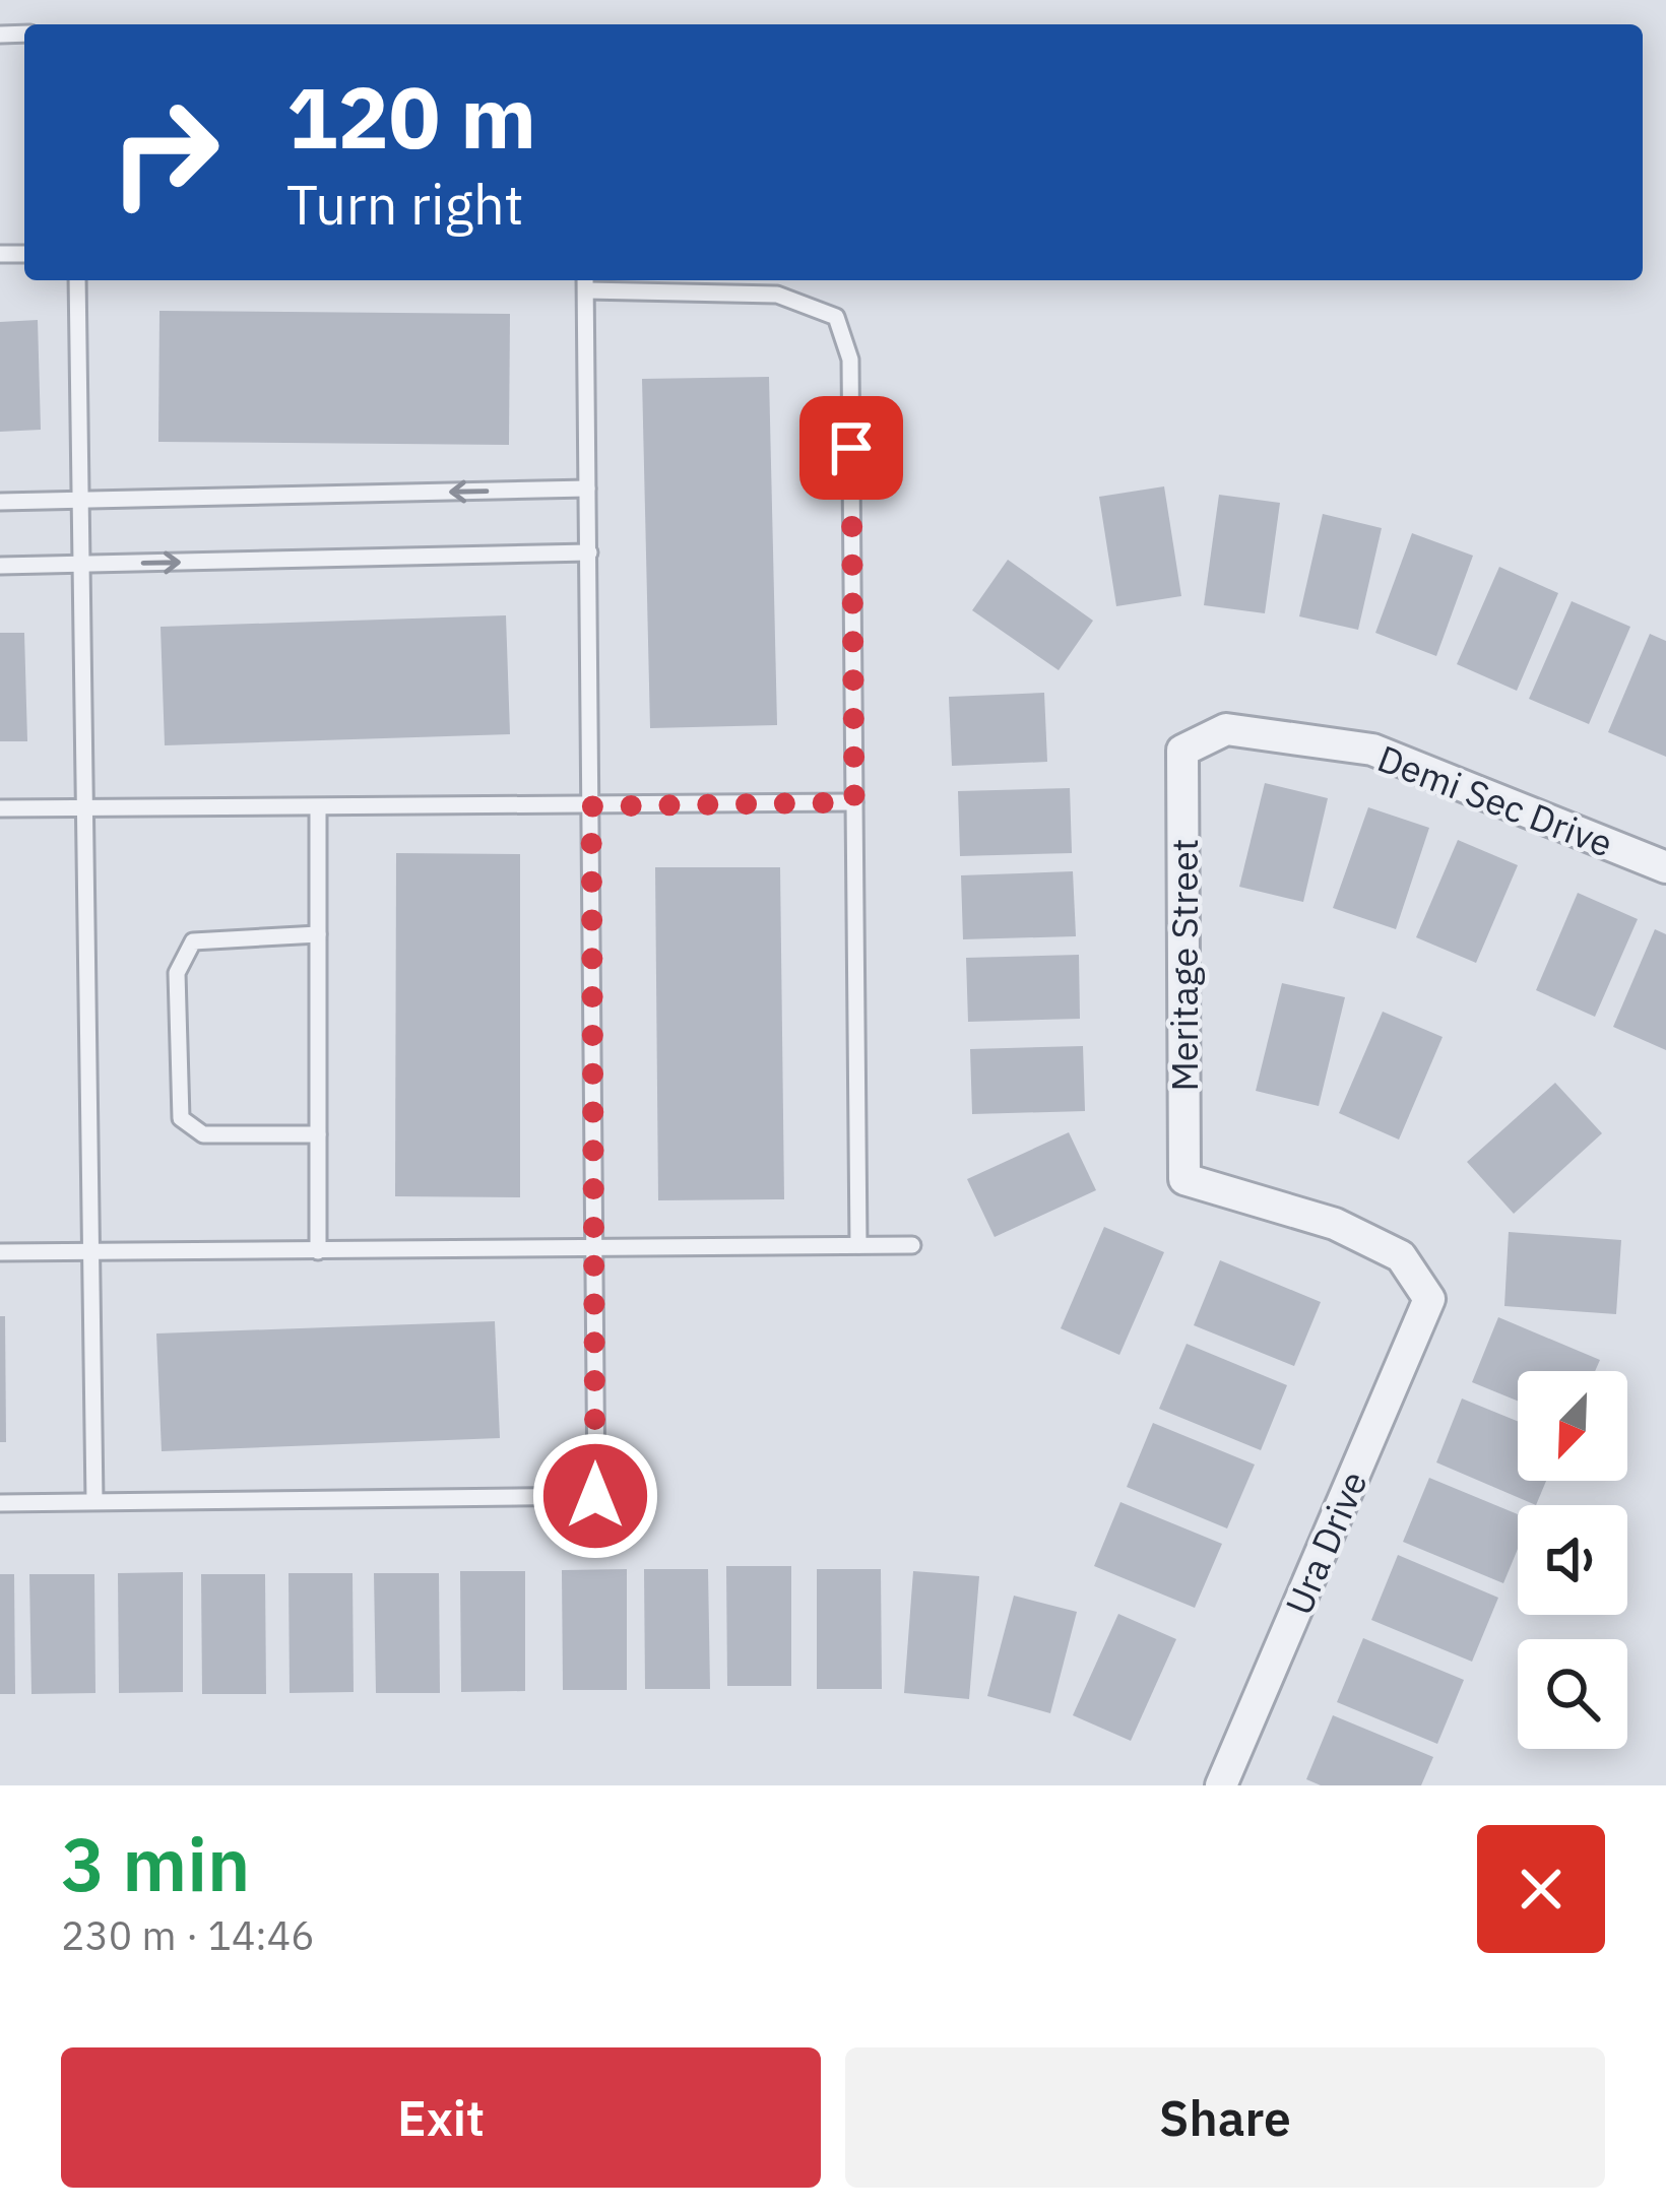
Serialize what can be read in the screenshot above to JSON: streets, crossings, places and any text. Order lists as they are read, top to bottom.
{
  "streets": {
    "street": ["Demi Sec Drive", "Meritage Street", "Ura Drive"]
  },
  "crossings": [
    ["Demi Sec Drive", "Meritage Street"],
    ["Meritage Street", "Ura Drive"]
  ],
  "north": "bottom left",
  "page": {
    "turn": ["120 m", "Turn right"],
    "heading": ["3 min", "230 m · 14:46"],
    "buttons": ["Exit", "Share"]
  }
}
